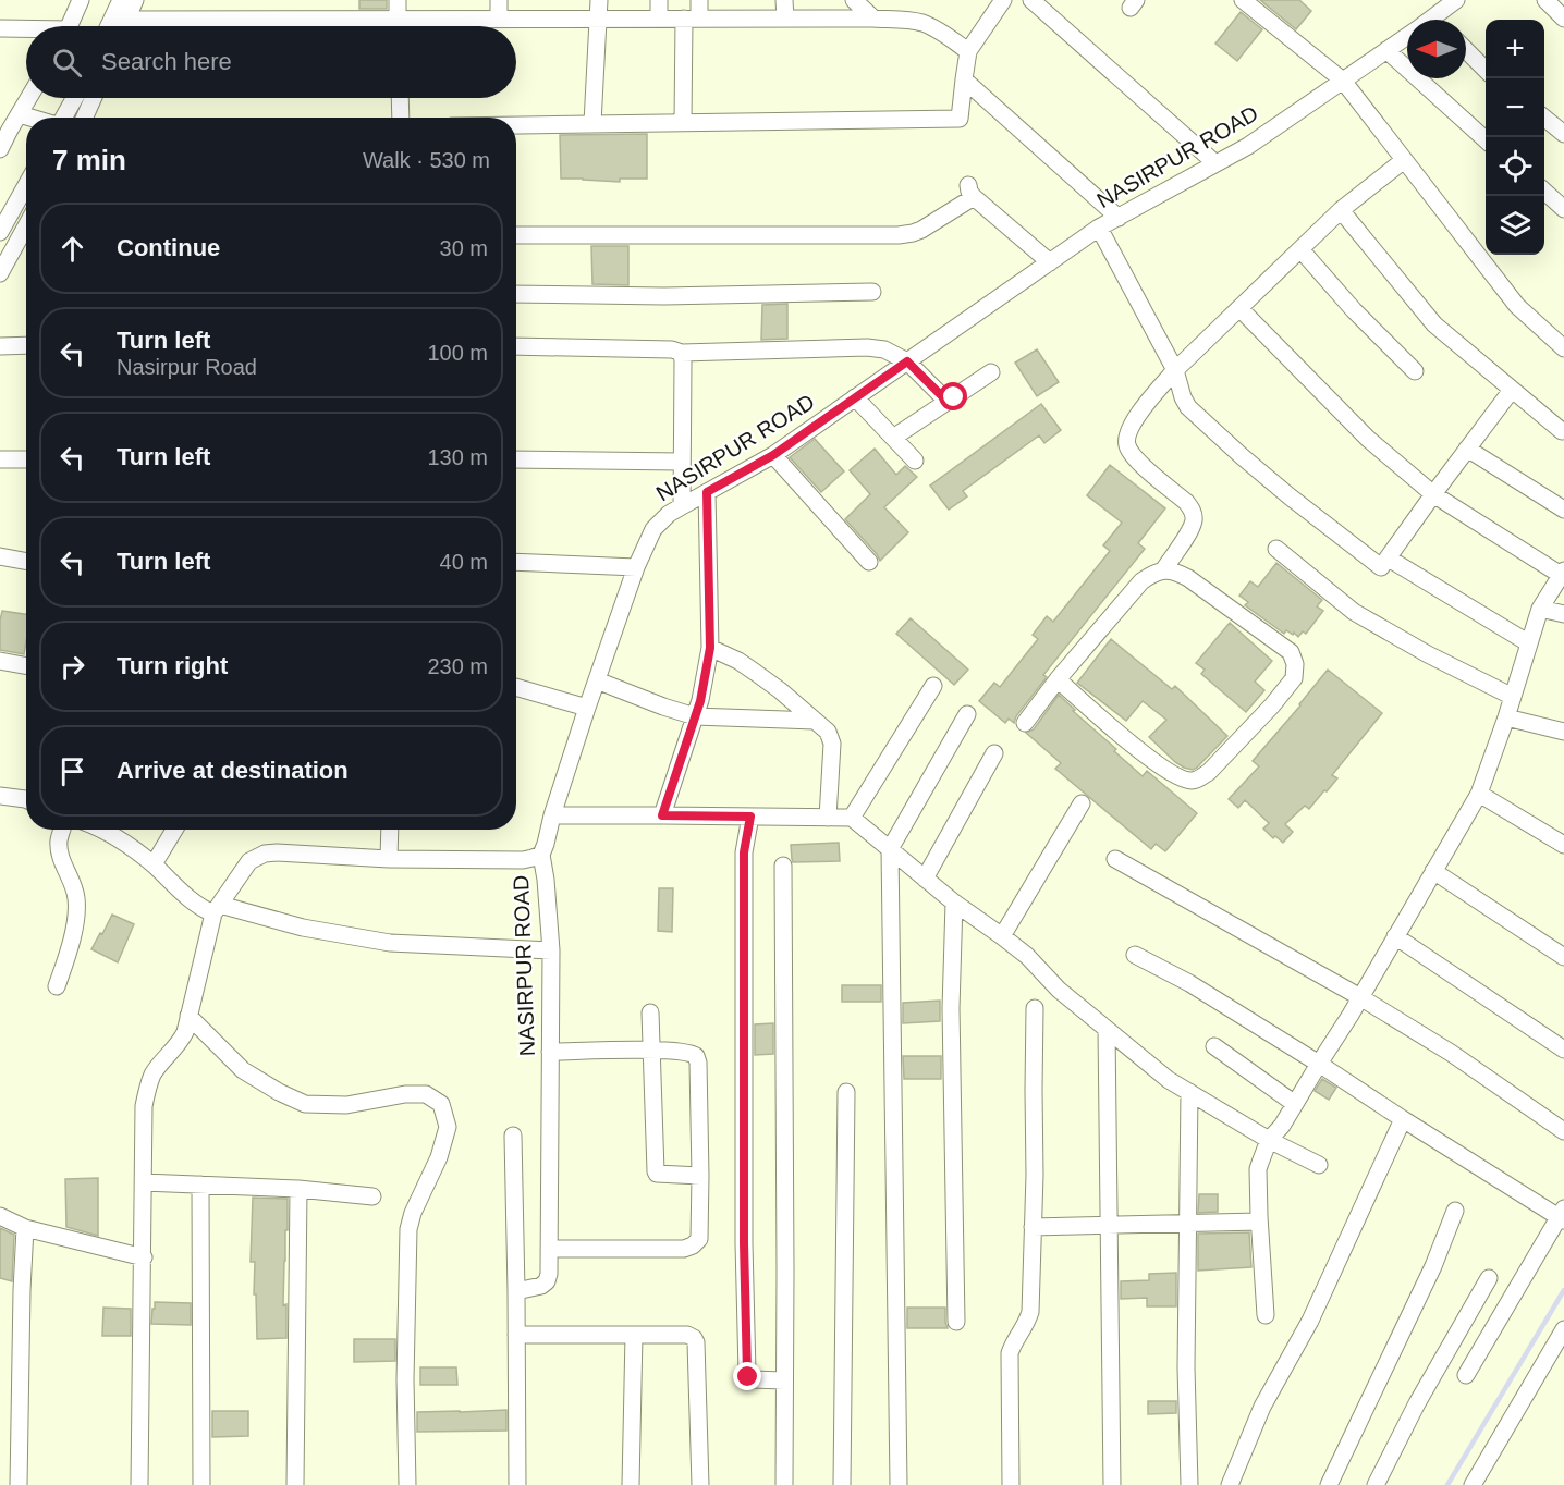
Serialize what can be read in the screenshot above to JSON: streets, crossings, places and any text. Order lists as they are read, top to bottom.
{
  "streets": {
    "street": ["NASIRPUR ROAD"]
  },
  "north": "left",
  "page": {
    "map_buttons": ["+", "−"],
    "search": "Search here",
    "heading": ["7 min", "Walk · 530 m"],
    "list": [
      ["Continue", "30 m"],
      ["Turn left", "Nasirpur Road", "100 m"],
      ["Turn left", "130 m"],
      ["Turn left", "40 m"],
      ["Turn right", "230 m"],
      "Arrive at destination"
    ]
  }
}
